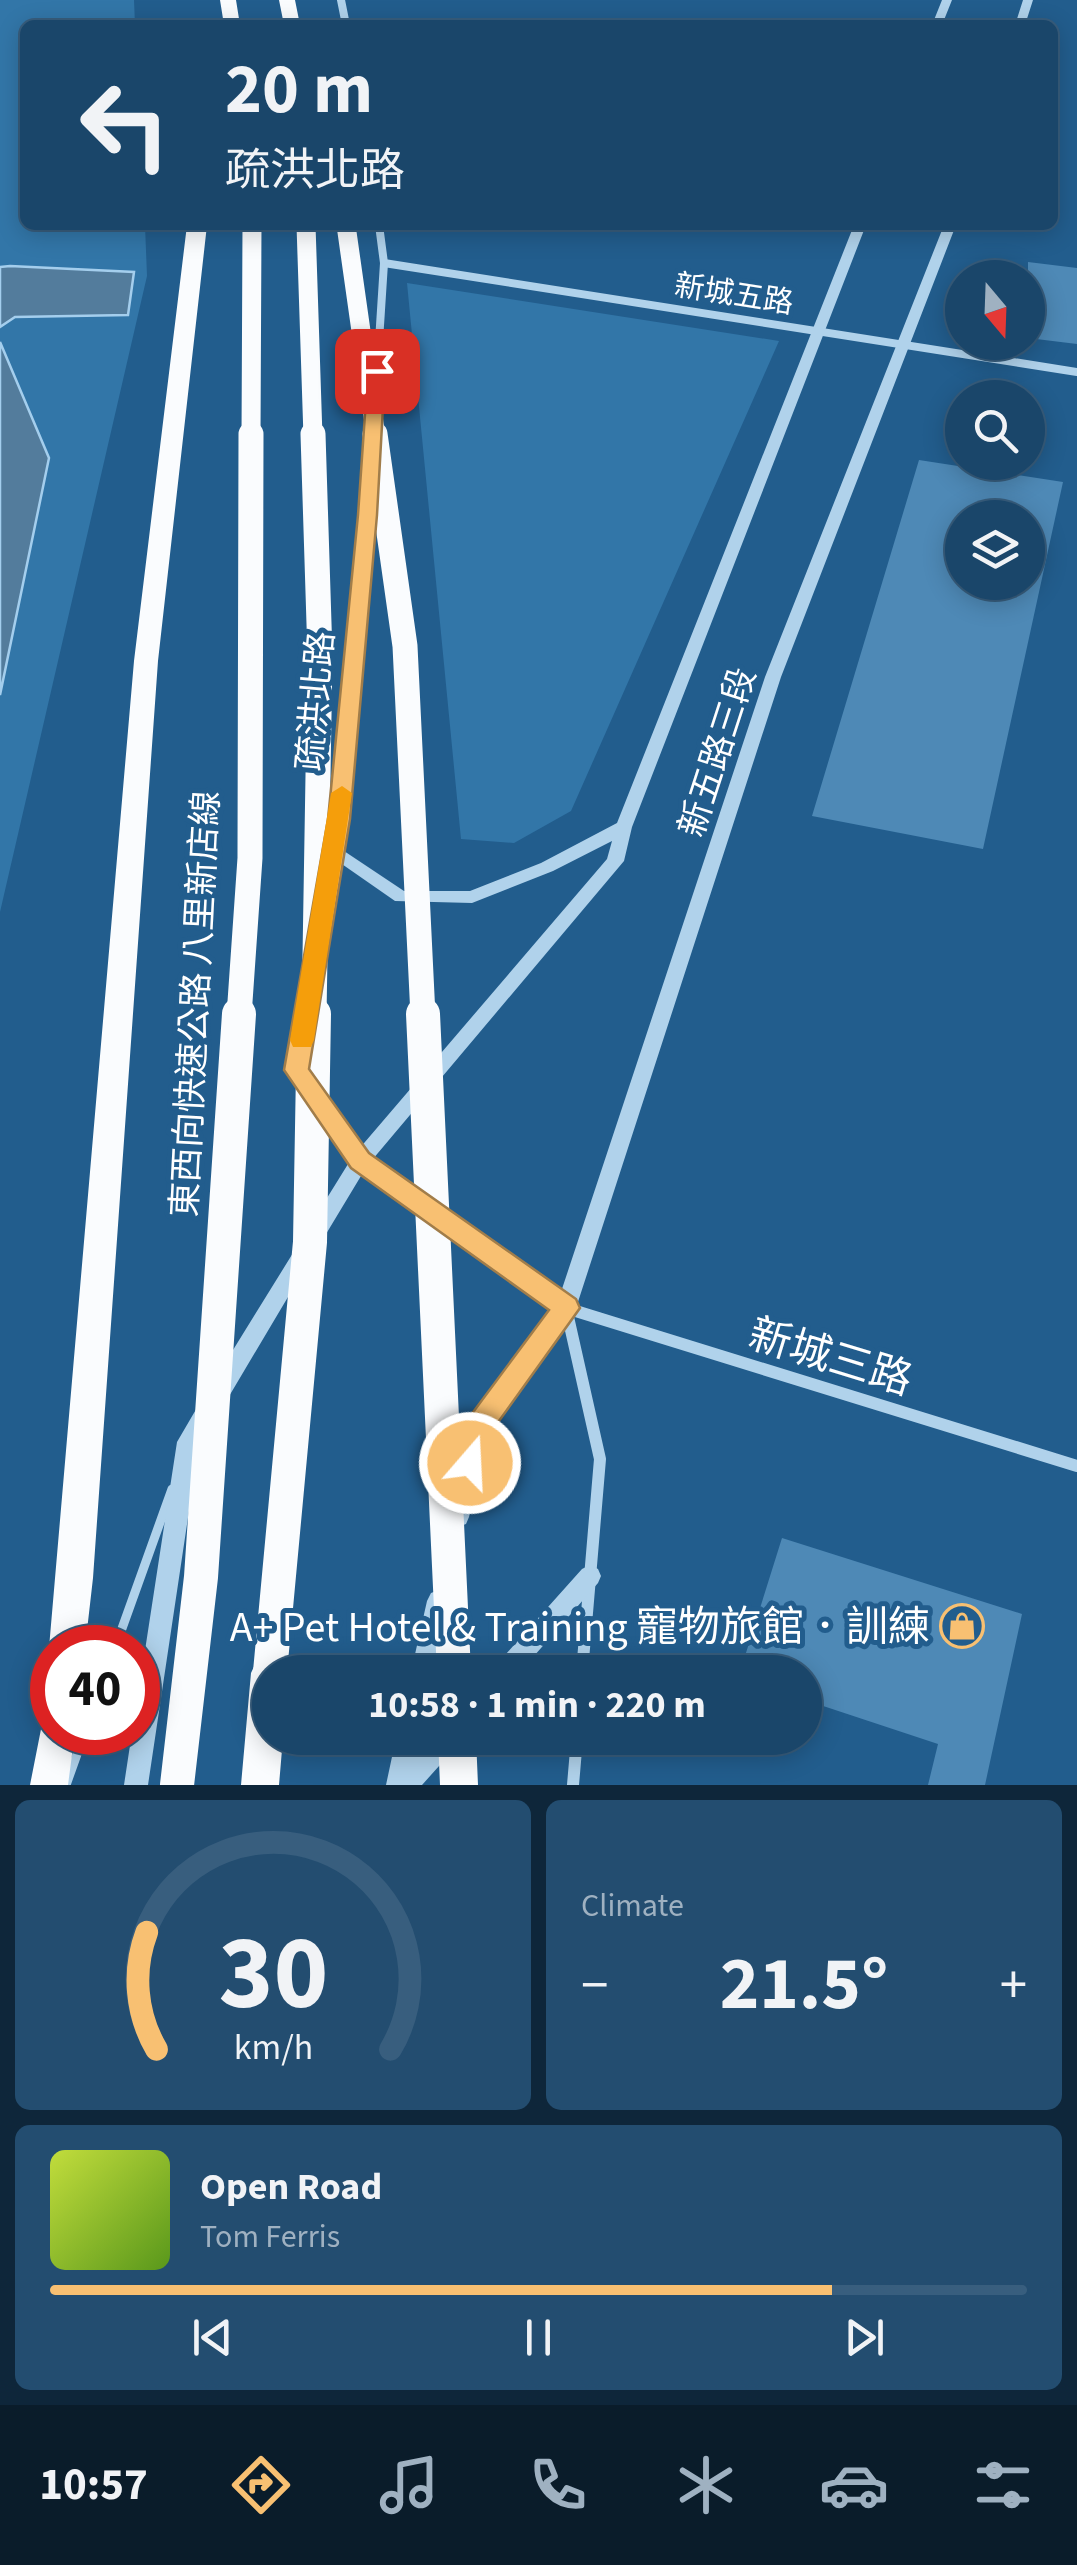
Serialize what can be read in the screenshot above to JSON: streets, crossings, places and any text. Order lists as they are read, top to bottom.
{
  "streets": {
    "highway": ["東西向快速公路 八里新店線"],
    "street": [
      "新城五路",
      "疏洪北路",
      "新五路三段",
      "新城三路"
    ]
  },
  "crossings": [
    ["新城五路", "疏洪北路"],
    ["新城五路", "新五路三段"],
    ["新五路三段", "新城三路"]
  ],
  "places": {
    "shop": ["A+ Pet Hotel & Training 寵物旅館．訓練"]
  },
  "north": "bottom",
  "page": {
    "turn": ["20 m", "疏洪北路"],
    "limit": "40",
    "trip": "10:58 · 1 min · 220 m",
    "tile": "Climate",
    "heat": ["−", "21.5°", "+"],
    "song": ["Open Road", "Tom Ferris"],
    "tabs": "10:57",
    "gauge": ["30", "km/h"]
  }
}
